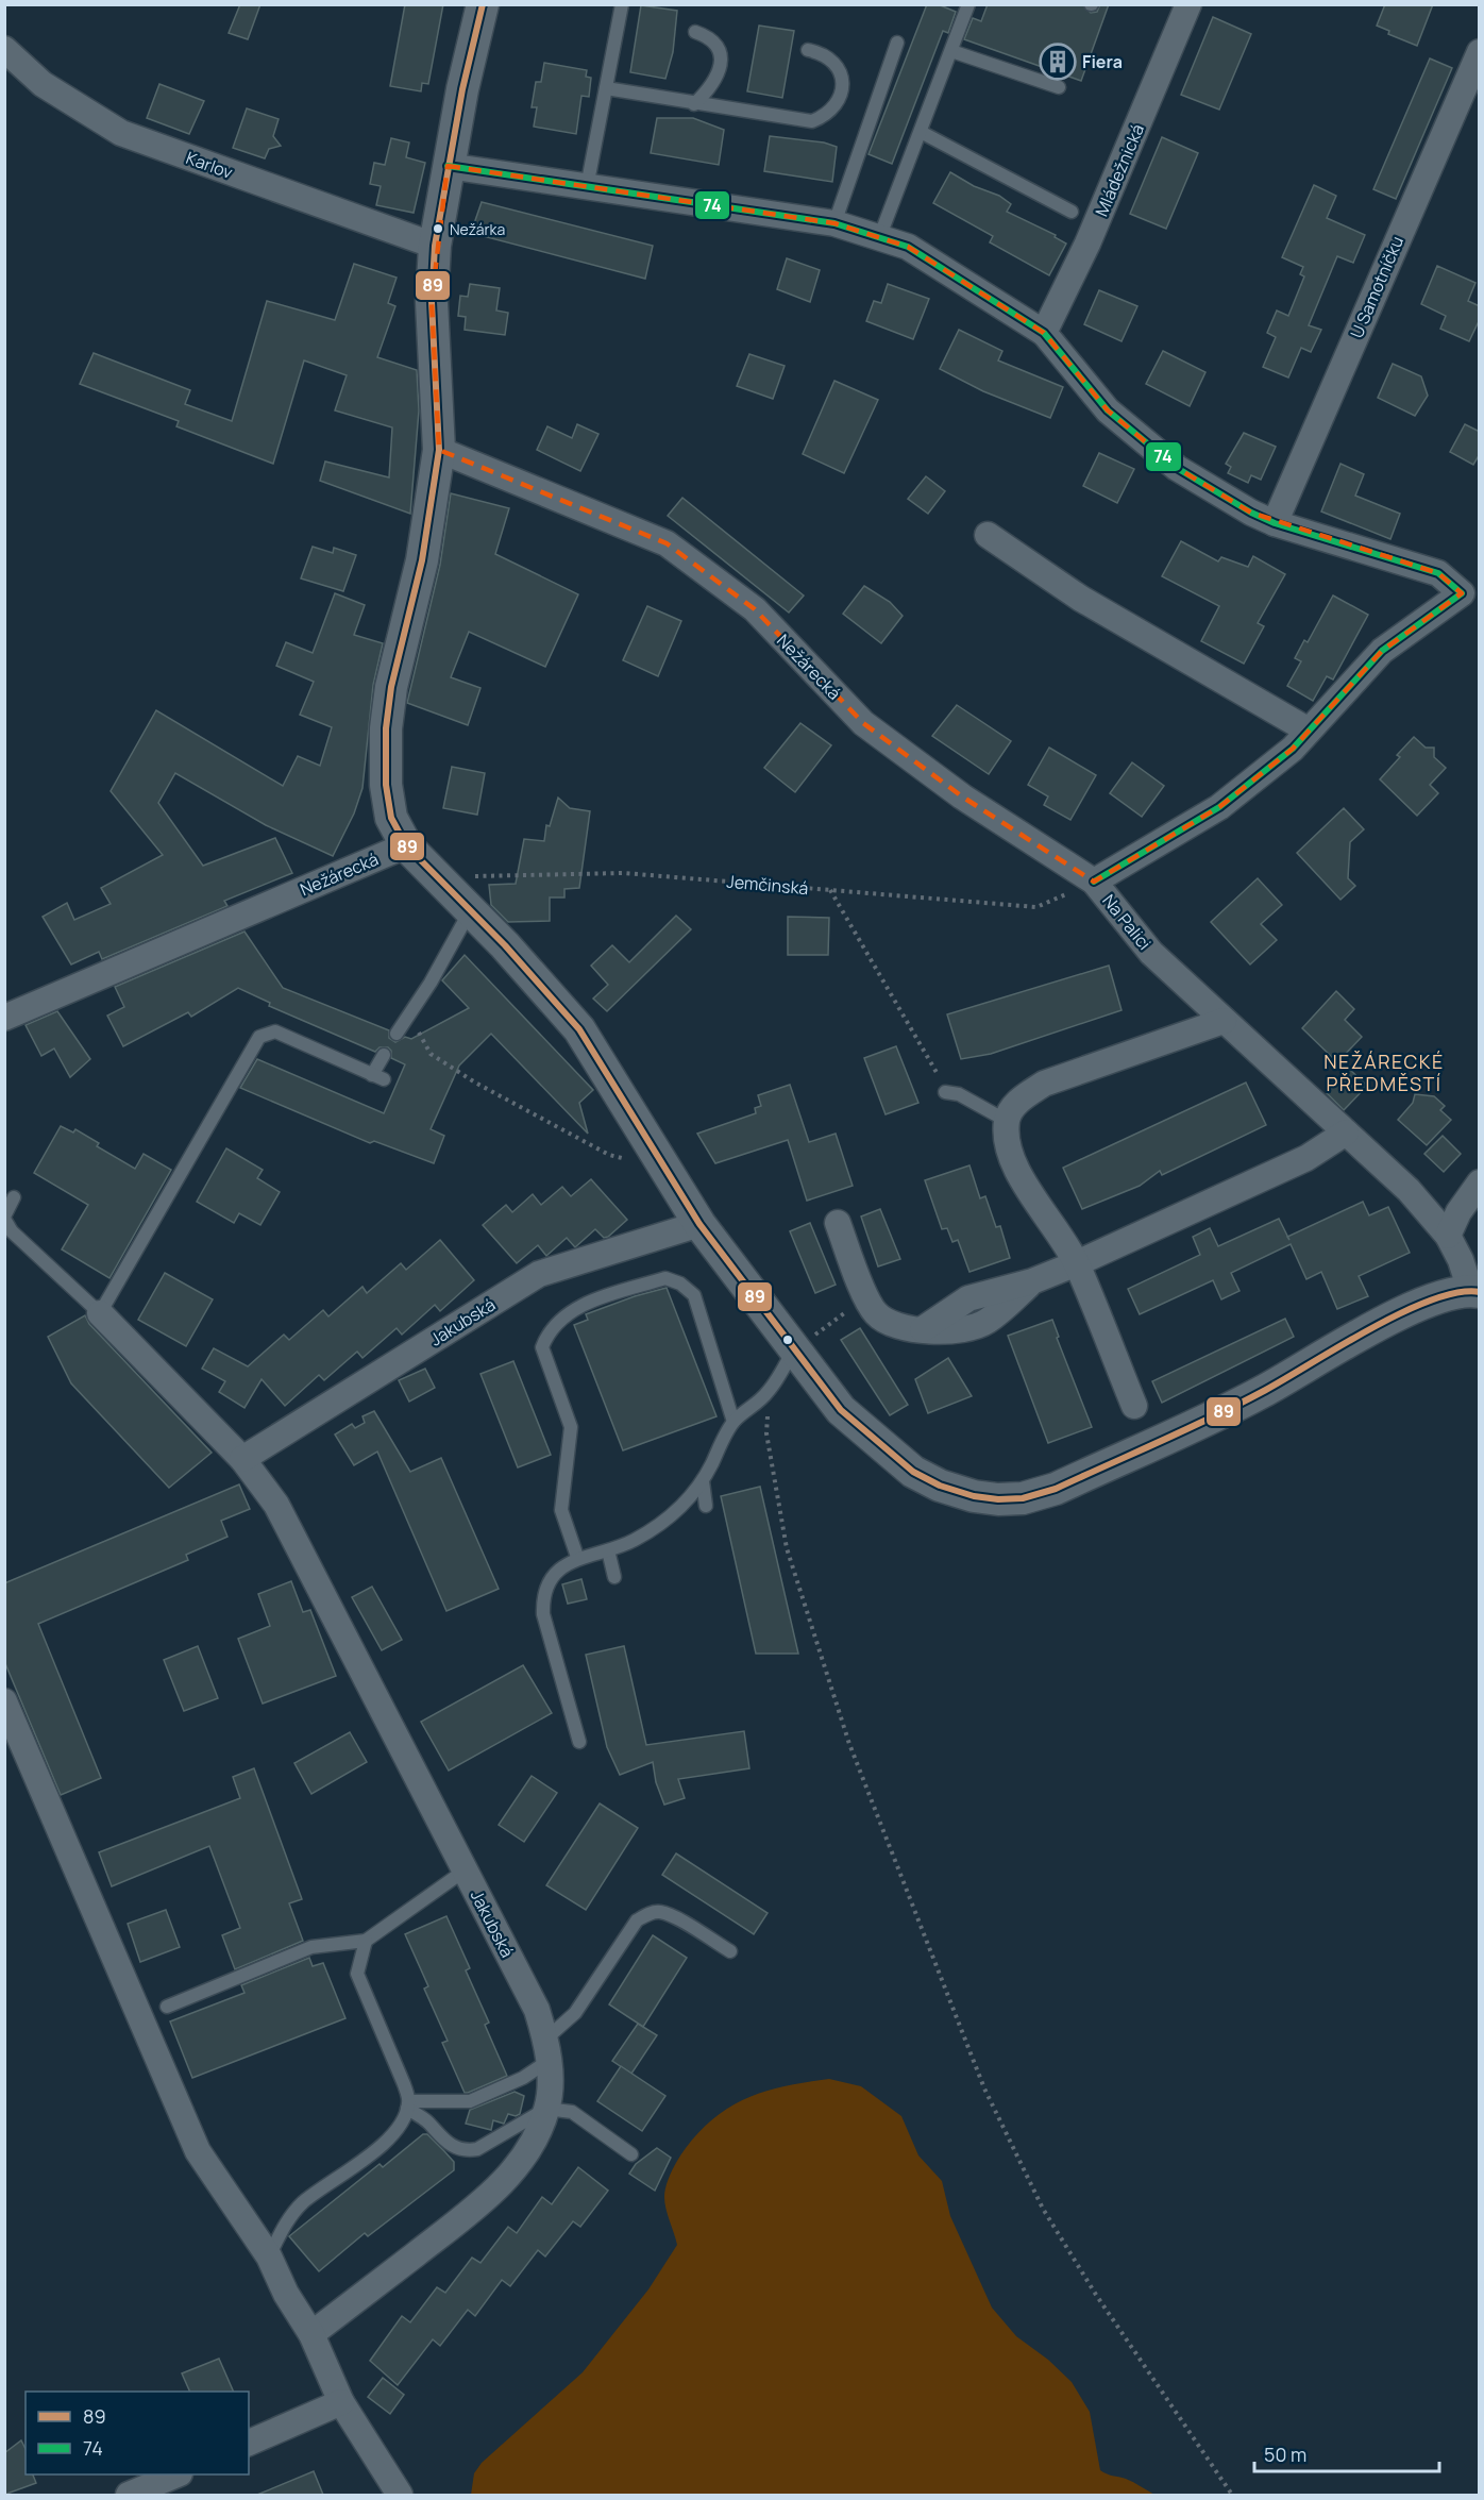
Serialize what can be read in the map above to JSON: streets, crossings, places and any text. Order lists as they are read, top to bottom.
{
  "streets": {
    "street": [
      "Karlov",
      "Mládežnická",
      "U Samotníčku",
      "Nežárecká",
      "Na Palici",
      "Jakubská"
    ],
    "path": ["Jemčinská"]
  },
  "crossings": [
    ["U Samotníčku", "Na Palici"],
    ["Nežárecká", "Jemčinská"],
    ["Nežárecká", "Na Palici"],
    ["Jemčinská", "Na Palici"]
  ],
  "districts": ["NEŽÁRECKÉ PŘEDMĚSTÍ"],
  "places": {
    "building": ["Fiera"],
    "other": ["Nežárka"]
  },
  "lines": ["transit line 89", "transit line 74"],
  "legend": ["89", "74"],
  "scale_bar": "50 m"
}
